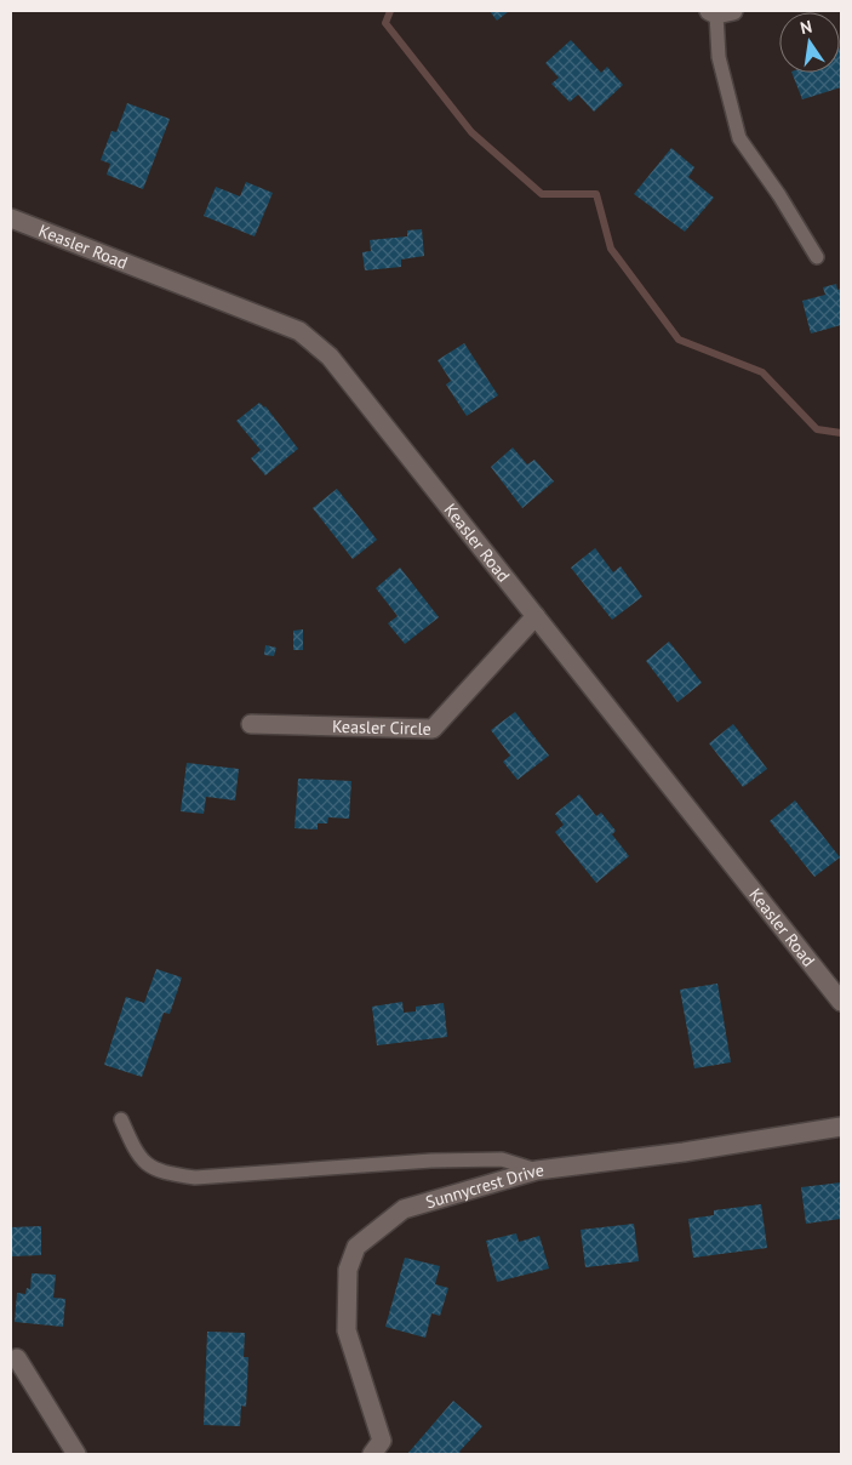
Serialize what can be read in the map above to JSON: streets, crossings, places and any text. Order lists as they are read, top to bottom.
{
  "streets": {
    "street": ["Keasler Road", "Keasler Circle", "Sunnycrest Drive"]
  },
  "crossings": [
    ["Keasler Road", "Keasler Circle"]
  ],
  "north": "top"
}
